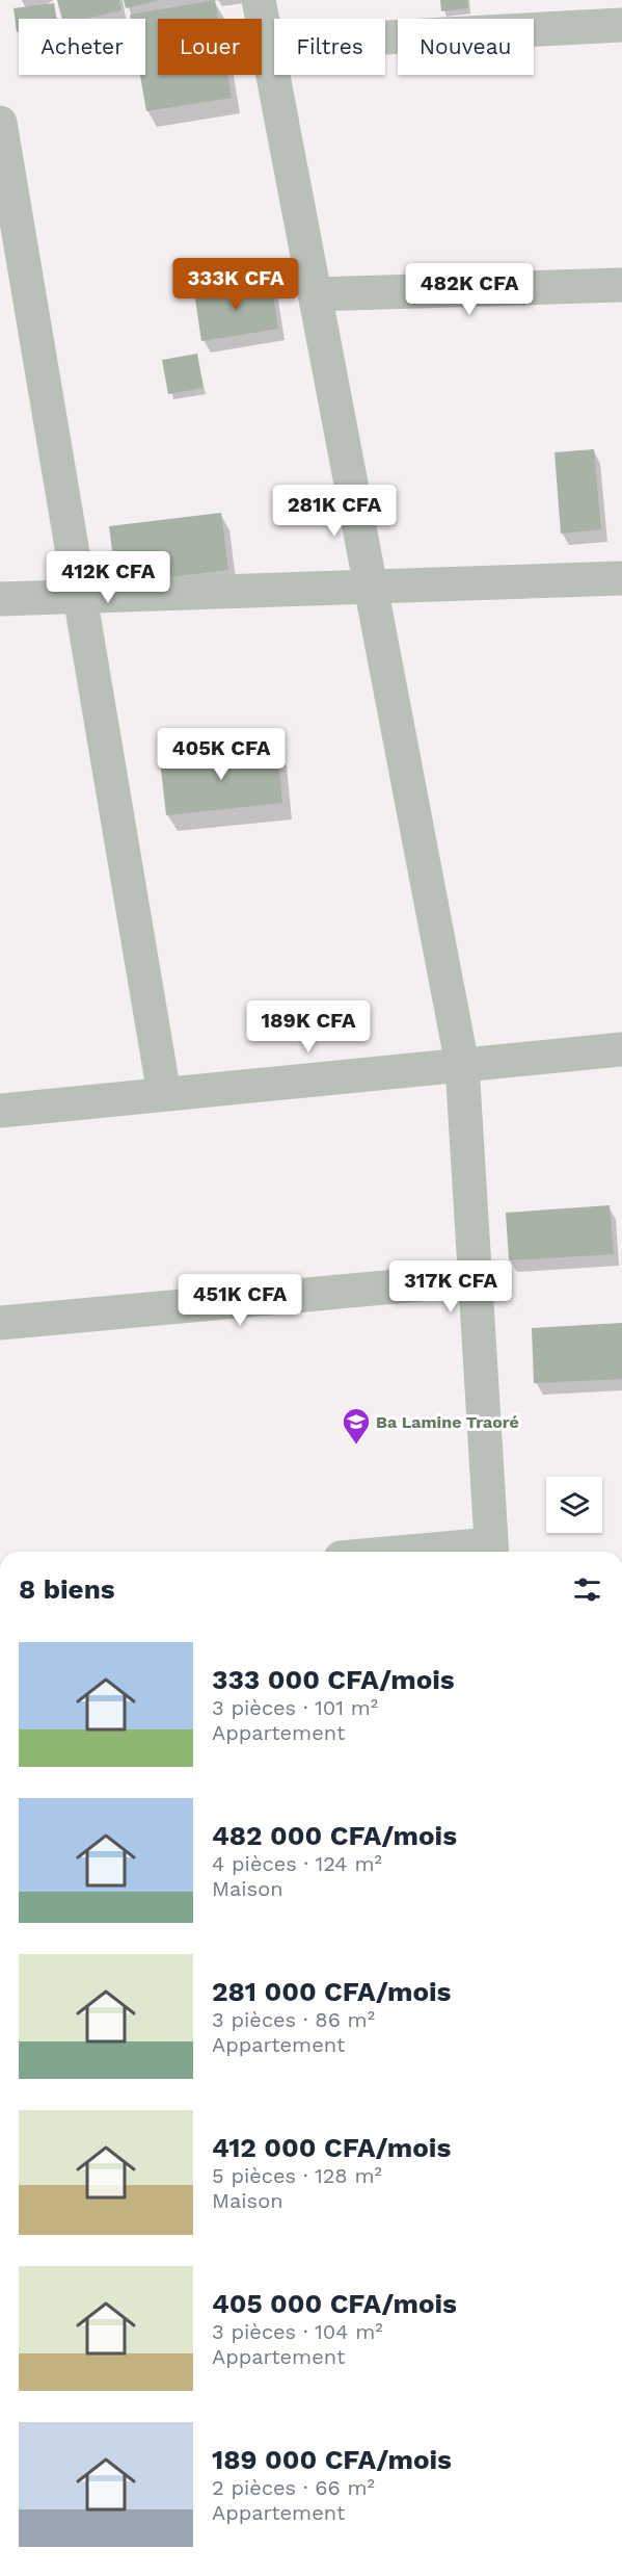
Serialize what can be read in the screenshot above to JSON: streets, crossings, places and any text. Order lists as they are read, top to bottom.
{
  "places": {
    "school or university": ["Ba Lamine Traoré"]
  },
  "page": {
    "chip": [
      "Acheter",
      "Louer",
      "Filtres",
      "Nouveau"
    ],
    "price": [
      "333K CFA",
      "482K CFA",
      "281K CFA",
      "412K CFA",
      "405K CFA",
      "189K CFA",
      "317K CFA",
      "451K CFA"
    ],
    "heading": "8 biens",
    "list": [
      {
        "name": "333 000 CFA/mois",
        "note": "3 pièces · 101 m² · Appartement"
      },
      {
        "name": "482 000 CFA/mois",
        "note": "4 pièces · 124 m² · Maison"
      },
      {
        "name": "281 000 CFA/mois",
        "note": "3 pièces · 86 m² · Appartement"
      },
      {
        "name": "412 000 CFA/mois",
        "note": "5 pièces · 128 m² · Maison"
      },
      {
        "name": "405 000 CFA/mois",
        "note": "3 pièces · 104 m² · Appartement"
      },
      {
        "name": "189 000 CFA/mois",
        "note": "2 pièces · 66 m² · Appartement"
      }
    ]
  }
}
